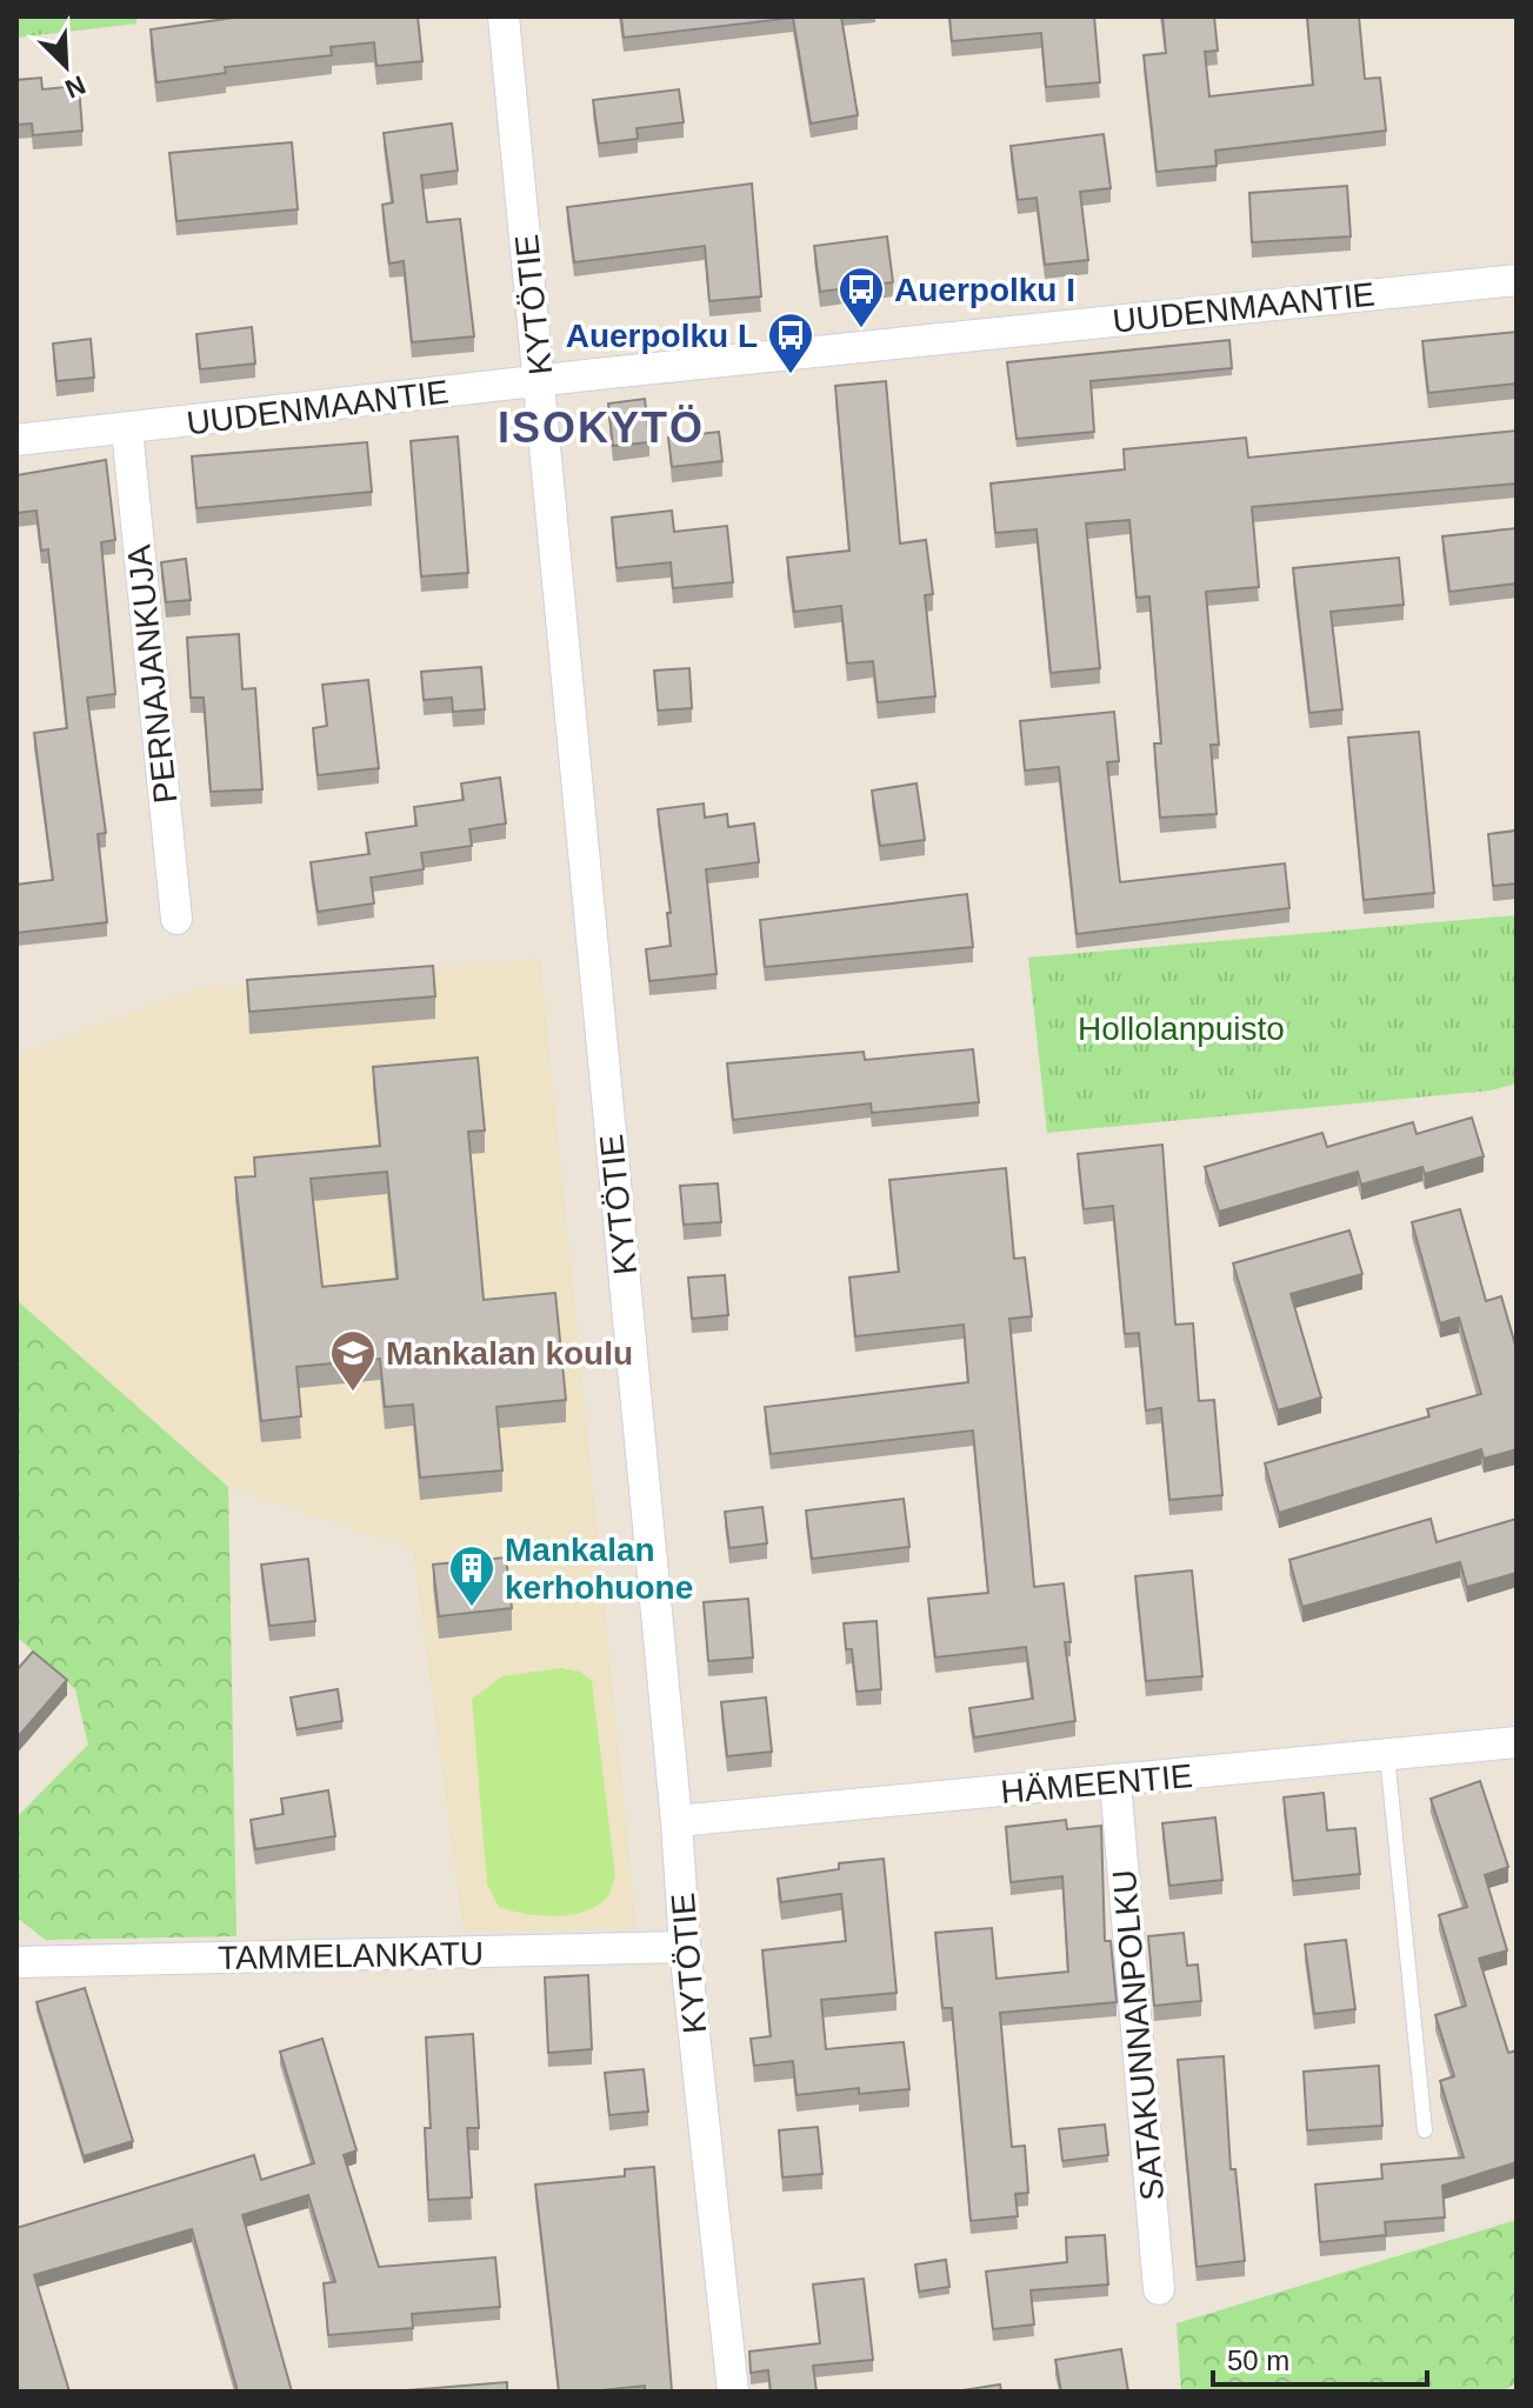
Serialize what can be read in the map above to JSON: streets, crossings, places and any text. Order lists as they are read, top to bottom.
{
  "streets": {
    "street": [
      "KYTÖTIE",
      "UUDENMAANTIE",
      "PERNAJANKUJA",
      "HÄMEENTIE",
      "TAMMELANKATU",
      "SATAKUNNANPOLKU"
    ]
  },
  "crossings": [
    ["KYTÖTIE", "UUDENMAANTIE"],
    ["KYTÖTIE", "HÄMEENTIE"],
    ["KYTÖTIE", "TAMMELANKATU"],
    ["UUDENMAANTIE", "PERNAJANKUJA"],
    ["HÄMEENTIE", "SATAKUNNANPOLKU"]
  ],
  "districts": ["ISOKYTÖ"],
  "parks": ["Hollolanpuisto"],
  "places": {
    "bus stop": ["Auerpolku I", "Auerpolku L"],
    "school or university": ["Mankalan koulu"],
    "building": ["Mankalan kerhohuone"]
  },
  "scale_bar": "50 m",
  "north": "bottom right"
}
